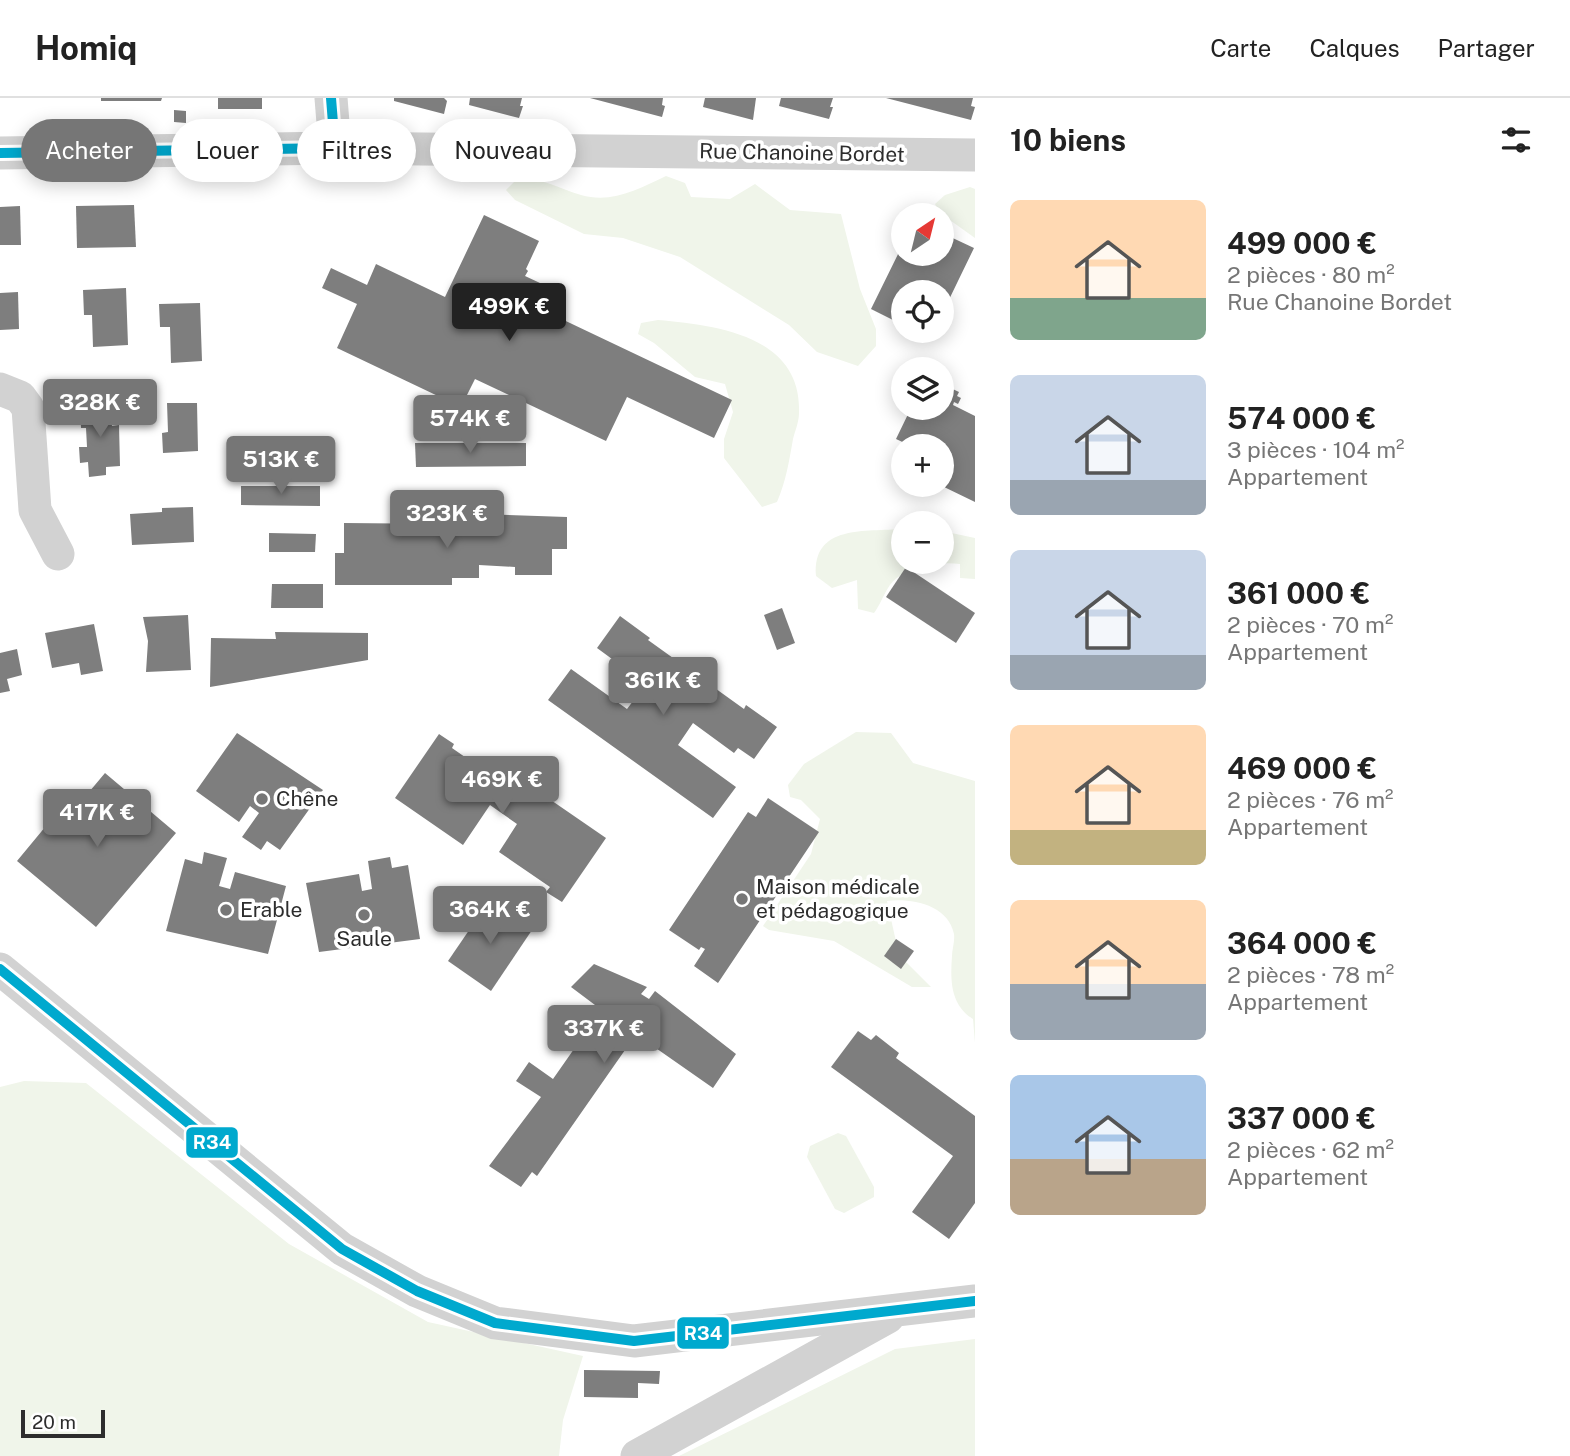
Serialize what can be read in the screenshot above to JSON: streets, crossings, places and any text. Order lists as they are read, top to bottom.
{
  "streets": {
    "street": ["Rue Chanoine Bordet"]
  },
  "places": [
    "Chêne",
    "Maison médicale et pédagogique",
    "Erable",
    "Saule"
  ],
  "lines": ["transit line R34"],
  "scale_bar": "20 m",
  "north": "top right",
  "page": {
    "header": "Homiq",
    "nav": ["Carte", "Calques", "Partager"],
    "heading": "10 biens",
    "chip": [
      "Acheter",
      "Louer",
      "Filtres",
      "Nouveau"
    ],
    "list": [
      {
        "name": "499 000 €",
        "note": "2 pièces · 80 m² · Rue Chanoine Bordet"
      },
      {
        "name": "574 000 €",
        "note": "3 pièces · 104 m² · Appartement"
      },
      {
        "name": "361 000 €",
        "note": "2 pièces · 70 m² · Appartement"
      },
      {
        "name": "469 000 €",
        "note": "2 pièces · 76 m² · Appartement"
      },
      {
        "name": "364 000 €",
        "note": "2 pièces · 78 m² · Appartement"
      },
      {
        "name": "337 000 €",
        "note": "2 pièces · 62 m² · Appartement"
      }
    ],
    "map_buttons": ["+", "−"],
    "price": [
      "499K €",
      "328K €",
      "574K €",
      "513K €",
      "323K €",
      "361K €",
      "469K €",
      "417K €",
      "364K €",
      "337K €"
    ],
    "scale": "20 m"
  }
}
